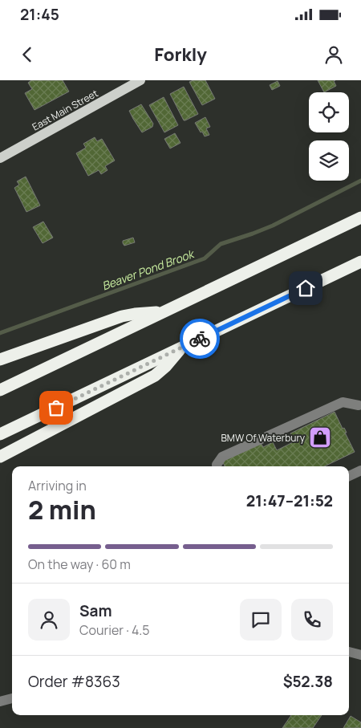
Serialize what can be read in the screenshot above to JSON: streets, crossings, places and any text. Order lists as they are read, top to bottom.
{
  "streets": {
    "main road": ["East Main Street"]
  },
  "water": ["Beaver Pond Brook"],
  "places": {
    "shop": ["BMW Of Waterbury"]
  },
  "page": {
    "status": "21:45",
    "header": "Forkly",
    "heading": ["2 min", "Arriving in", "21:47–21:52"],
    "panel": [
      "Sam",
      "Courier · 4.5",
      "Order #8363",
      "$52.38"
    ],
    "bar": "On the way · 60 m"
  }
}
